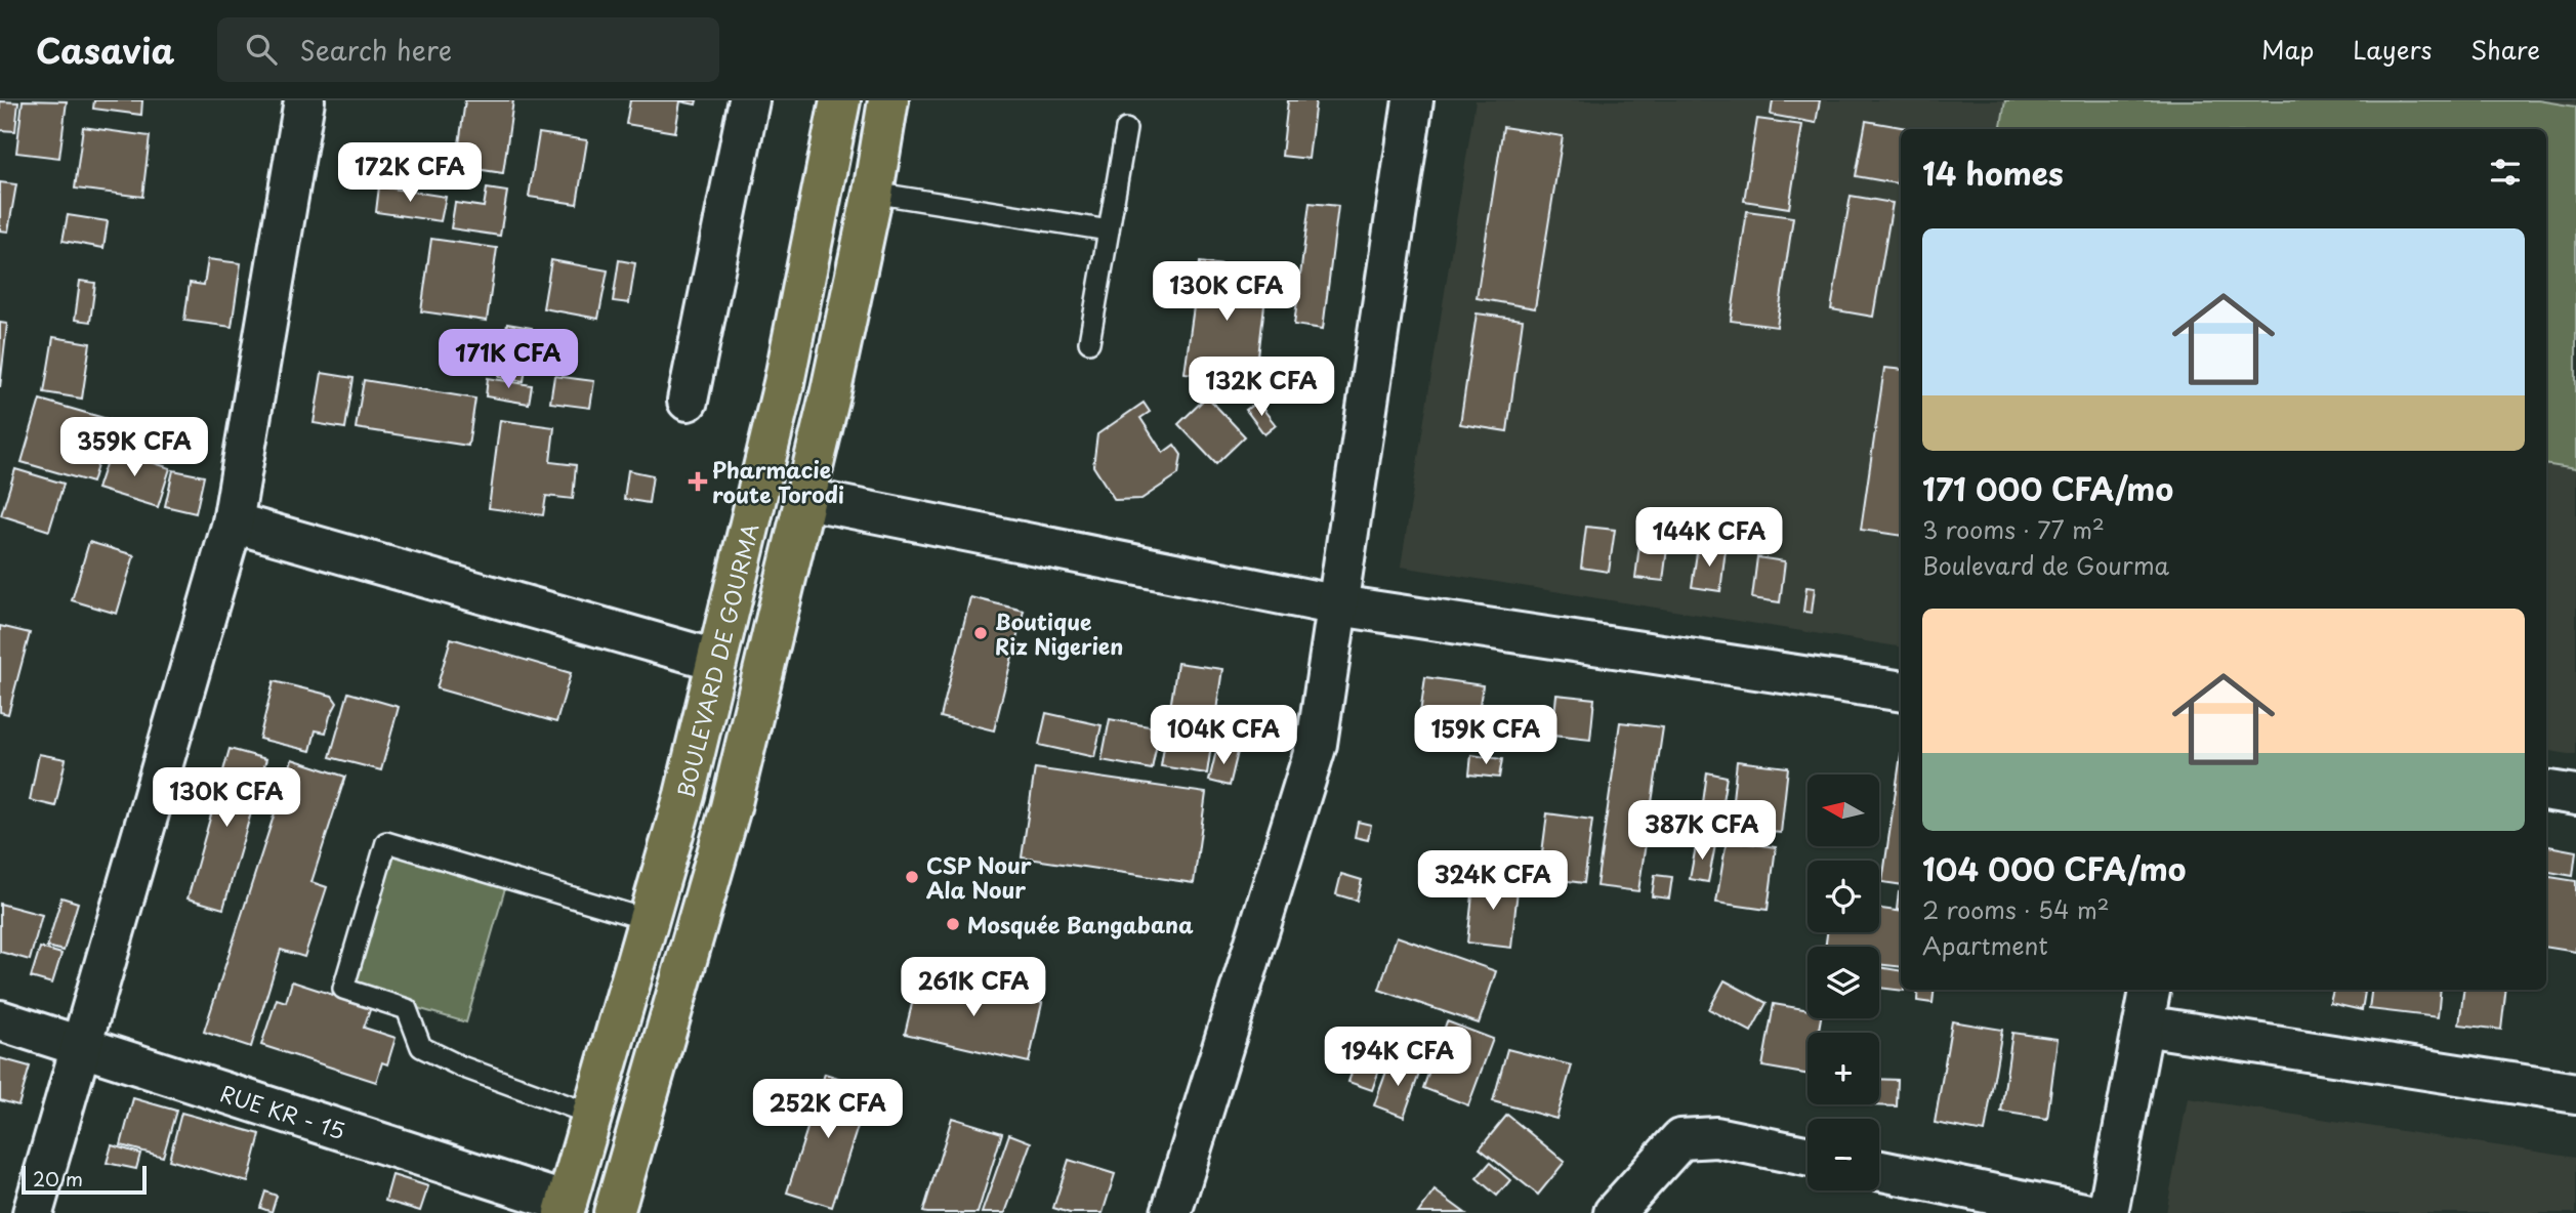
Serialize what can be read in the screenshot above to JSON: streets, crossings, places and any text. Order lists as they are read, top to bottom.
{
  "streets": {
    "highway": ["BOULEVARD DE GOURMA"],
    "street": ["RUE KR - 15"]
  },
  "crossings": [
    ["BOULEVARD DE GOURMA", "RUE KR - 15"]
  ],
  "places": {
    "health": ["Pharmacie route Torodi"],
    "other": ["Boutique Riz Nigerien", "CSP Nour Ala Nour", "Mosquée Bangabana"]
  },
  "scale_bar": "20 m",
  "north": "left",
  "page": {
    "header": "Casavia",
    "search": "Search here",
    "nav": ["Map", "Layers", "Share"],
    "heading": "14 homes",
    "price": [
      "172K CFA",
      "130K CFA",
      "171K CFA",
      "132K CFA",
      "359K CFA",
      "144K CFA",
      "104K CFA",
      "159K CFA",
      "130K CFA",
      "387K CFA",
      "324K CFA",
      "261K CFA",
      "194K CFA",
      "252K CFA"
    ],
    "list": [
      {
        "name": "171 000 CFA/mo",
        "note": "3 rooms · 77 m² · Boulevard de Gourma"
      },
      {
        "name": "104 000 CFA/mo",
        "note": "2 rooms · 54 m² · Apartment"
      }
    ],
    "map_buttons": ["+", "−"],
    "scale": "20 m"
  }
}
